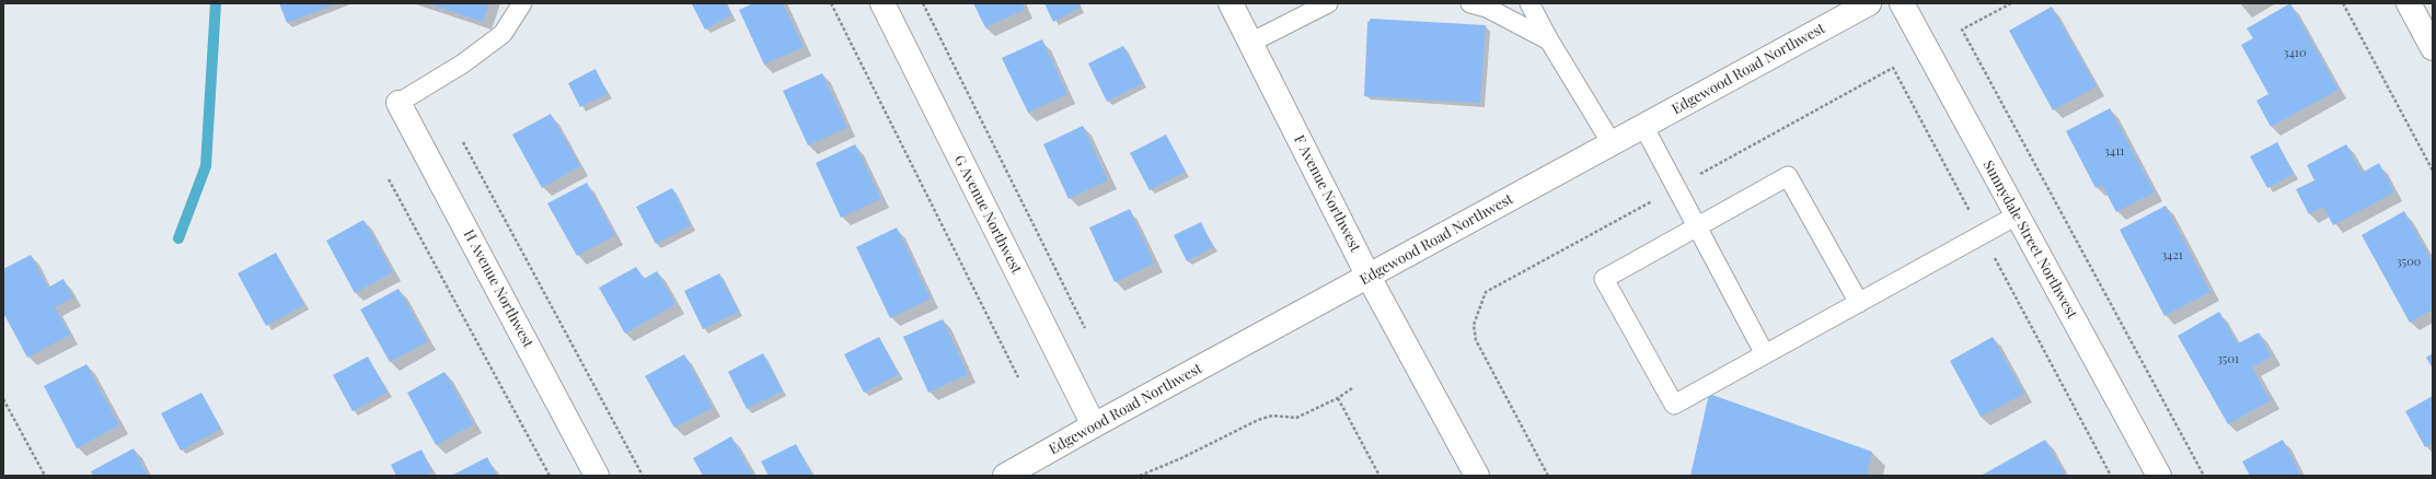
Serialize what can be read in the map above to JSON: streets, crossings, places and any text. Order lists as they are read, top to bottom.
{
  "streets": {
    "main road": [
      "Edgewood Road Northwest",
      "F Avenue Northwest",
      "G Avenue Northwest",
      "Sunnydale Street Northwest",
      "H Avenue Northwest"
    ]
  },
  "crossings": [
    ["Edgewood Road Northwest", "F Avenue Northwest"],
    ["Edgewood Road Northwest", "G Avenue Northwest"]
  ],
  "house_numbers": [
    "3410",
    "3411",
    "3421",
    "3500",
    "3501"
  ]
}
